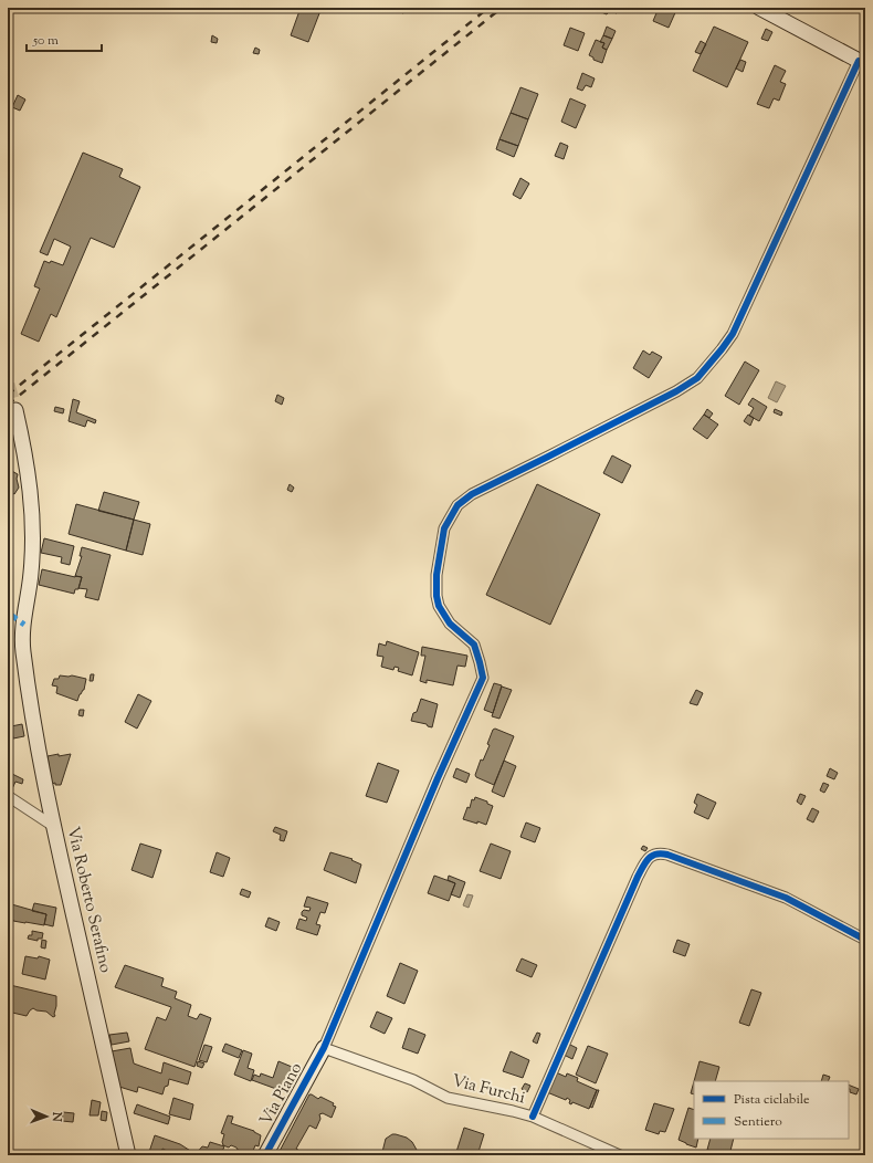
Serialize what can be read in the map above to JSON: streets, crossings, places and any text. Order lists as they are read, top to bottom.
{
  "streets": {
    "main road": ["Via Roberto Serafino", "Via Piano"],
    "street": ["Via Furchi"]
  },
  "crossings": [
    ["Via Furchi", "Via Piano"]
  ],
  "legend": ["Pista ciclabile", "Sentiero"],
  "scale_bar": "50 m",
  "north": "right"
}
